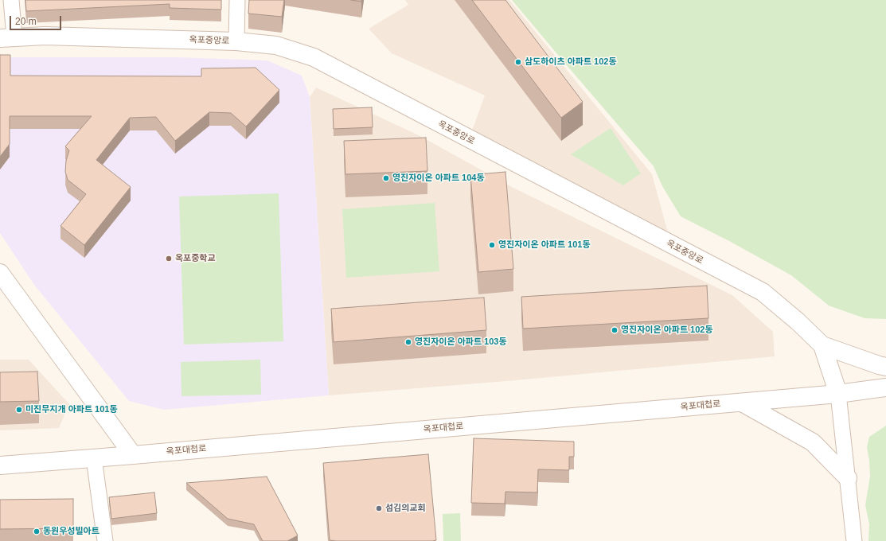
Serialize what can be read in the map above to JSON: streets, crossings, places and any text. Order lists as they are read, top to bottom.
{
  "streets": {
    "street": ["옥포중앙로", "옥포대첩로"]
  },
  "crossings": [
    ["옥포중앙로", "옥포대첩로"]
  ],
  "places": [
    "삼도하이츠 아파트 102동",
    "영진자이온 아파트 104동",
    "영진자이온 아파트 101동",
    "옥포중학교",
    "영진자이온 아파트 102동",
    "영진자이온 아파트 103동",
    "미진무지개 아파트 101동",
    "섬김의교회",
    "동원우성빌아트"
  ],
  "scale_bar": "20 m"
}
